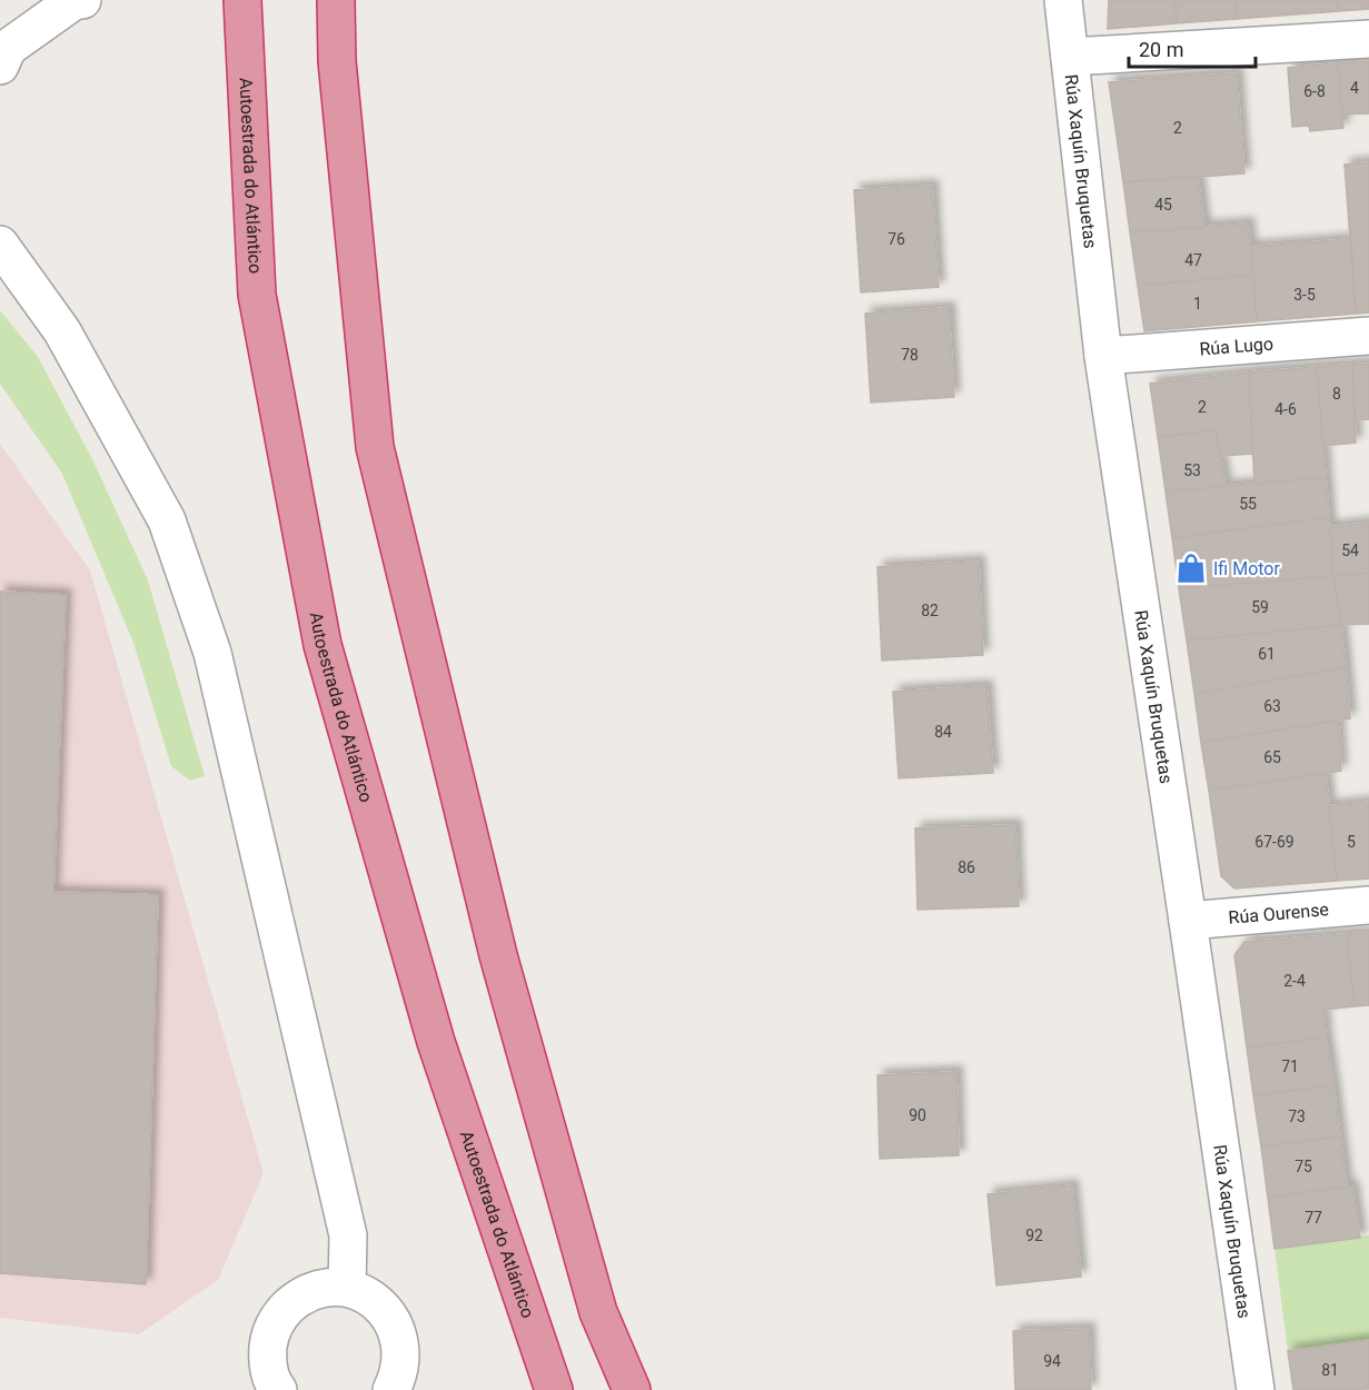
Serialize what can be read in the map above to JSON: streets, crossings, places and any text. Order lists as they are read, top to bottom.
{
  "streets": {
    "highway": ["Autoestrada do Atlántico"],
    "street": ["Rúa Xaquín Bruquetas", "Rúa Lugo", "Rúa Ourense"]
  },
  "crossings": [
    ["Rúa Xaquín Bruquetas", "Rúa Lugo"],
    ["Rúa Xaquín Bruquetas", "Rúa Ourense"]
  ],
  "places": {
    "shop": ["Ifi Motor"]
  },
  "house_numbers": [
    "4",
    "6-8",
    "2",
    "45",
    "76",
    "47",
    "3-5",
    "1",
    "78",
    "8",
    "2",
    "4-6",
    "53",
    "55",
    "54",
    "59",
    "82",
    "61",
    "63",
    "84",
    "65",
    "67-69",
    "5",
    "86",
    "2-4",
    "71",
    "90",
    "73",
    "75",
    "77",
    "92",
    "94",
    "81"
  ],
  "scale_bar": "20 m"
}
